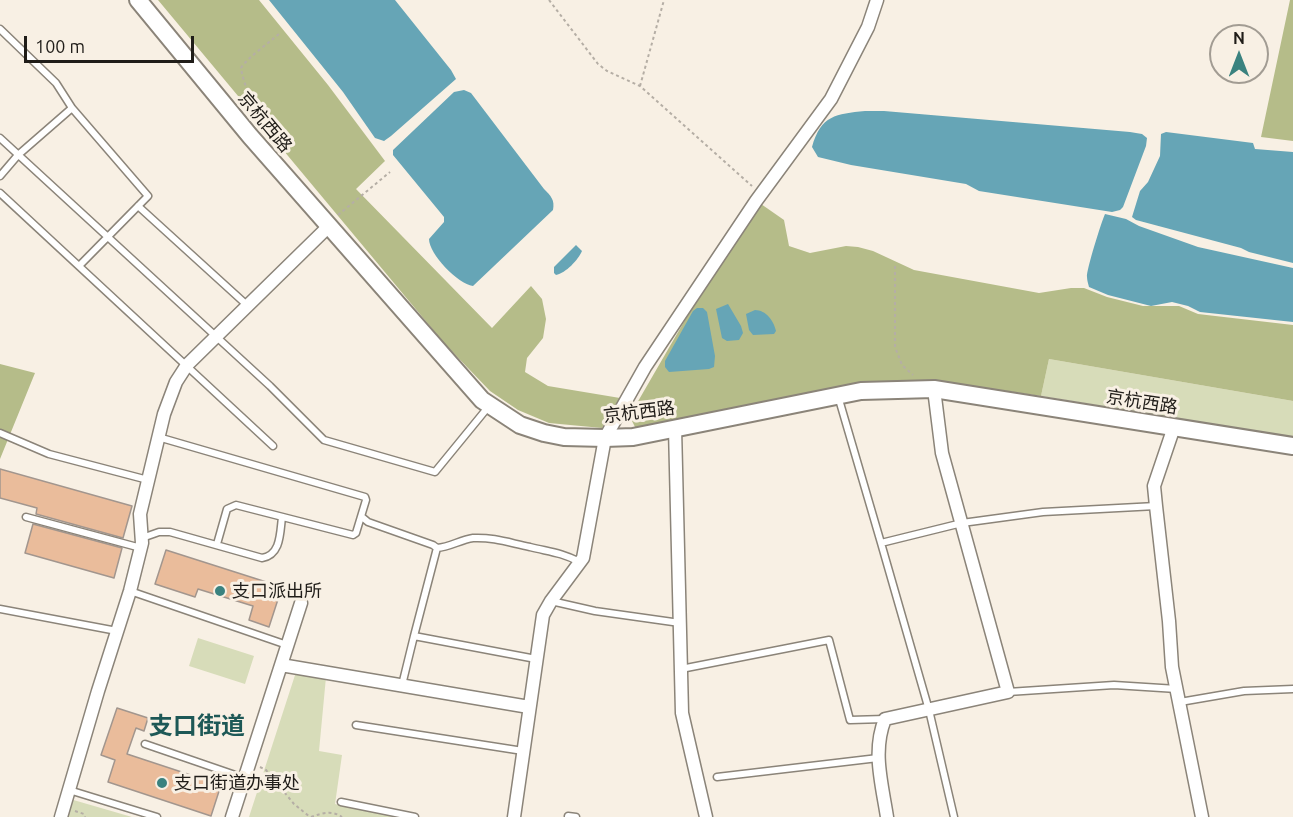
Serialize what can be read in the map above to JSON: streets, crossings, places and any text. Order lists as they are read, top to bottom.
{
  "streets": {
    "main road": ["京杭西路"]
  },
  "districts": ["支口街道"],
  "places": ["支口派出所", "支口街道办事处"],
  "scale_bar": "100 m",
  "north": "top"
}
